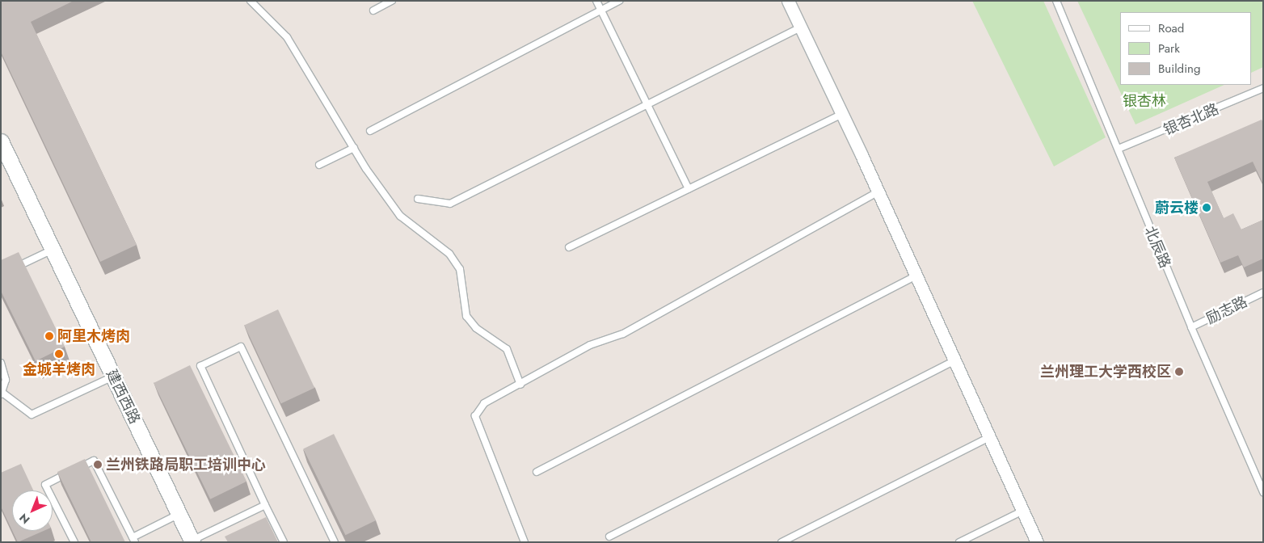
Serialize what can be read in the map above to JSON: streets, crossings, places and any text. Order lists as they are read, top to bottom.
{
  "streets": {
    "street": ["建西西路"],
    "lane": ["银杏北路", "北辰路", "励志路"]
  },
  "crossings": [
    ["银杏北路", "北辰路"],
    ["北辰路", "励志路"]
  ],
  "parks": ["银杏林"],
  "places": [
    "蔚云楼",
    "阿里木烤肉",
    "金城羊烤肉",
    "兰州理工大学西校区",
    "兰州铁路局职工培训中心"
  ],
  "legend": ["Road", "Park", "Building"],
  "north": "bottom left"
}
